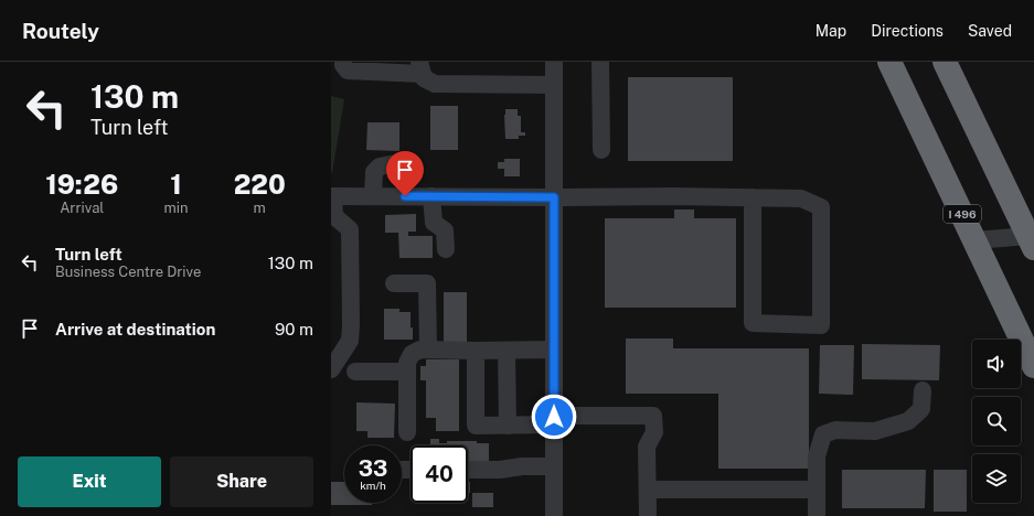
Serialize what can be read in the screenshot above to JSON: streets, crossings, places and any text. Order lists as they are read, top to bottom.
{
  "streets": {
    "highway": ["I 496"]
  },
  "page": {
    "header": "Routely",
    "nav": ["Map", "Directions", "Saved"],
    "turn": ["130 m", "Turn left"],
    "eta": [
      "19:26",
      "Arrival",
      "1",
      "min",
      "220",
      "m"
    ],
    "list": [
      {
        "name": "Turn left",
        "note": "Business Centre Drive",
        "value": "130 m"
      },
      {
        "name": "Arrive at destination",
        "value": "90 m"
      }
    ],
    "speed": "33 km/h",
    "limit": "40",
    "buttons": ["Exit", "Share"]
  }
}
